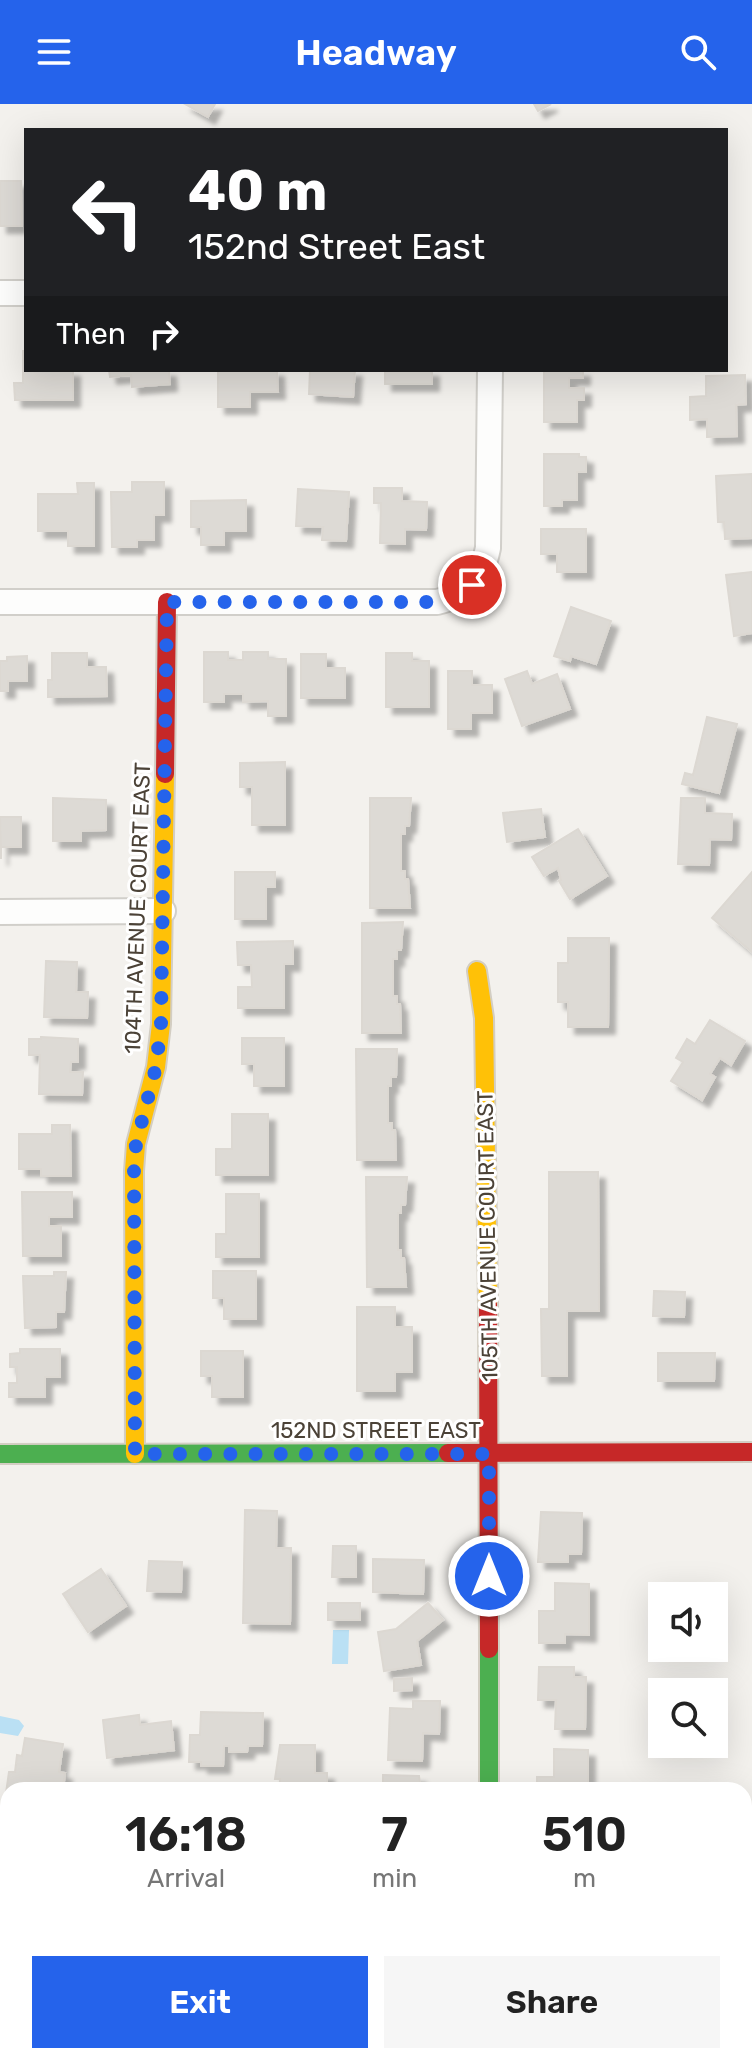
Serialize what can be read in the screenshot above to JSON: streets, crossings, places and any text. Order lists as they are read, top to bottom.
{
  "streets": {
    "street": ["104TH AVENUE COURT EAST", "105TH AVENUE COURT EAST", "152ND STREET EAST"]
  },
  "crossings": [
    ["104TH AVENUE COURT EAST", "152ND STREET EAST"],
    ["105TH AVENUE COURT EAST", "152ND STREET EAST"]
  ],
  "page": {
    "header": "Headway",
    "turn": ["40 m", "152nd Street East"],
    "then": "Then",
    "eta": [
      "16:18",
      "Arrival",
      "7",
      "min",
      "510",
      "m"
    ],
    "buttons": ["Exit", "Share"]
  }
}
